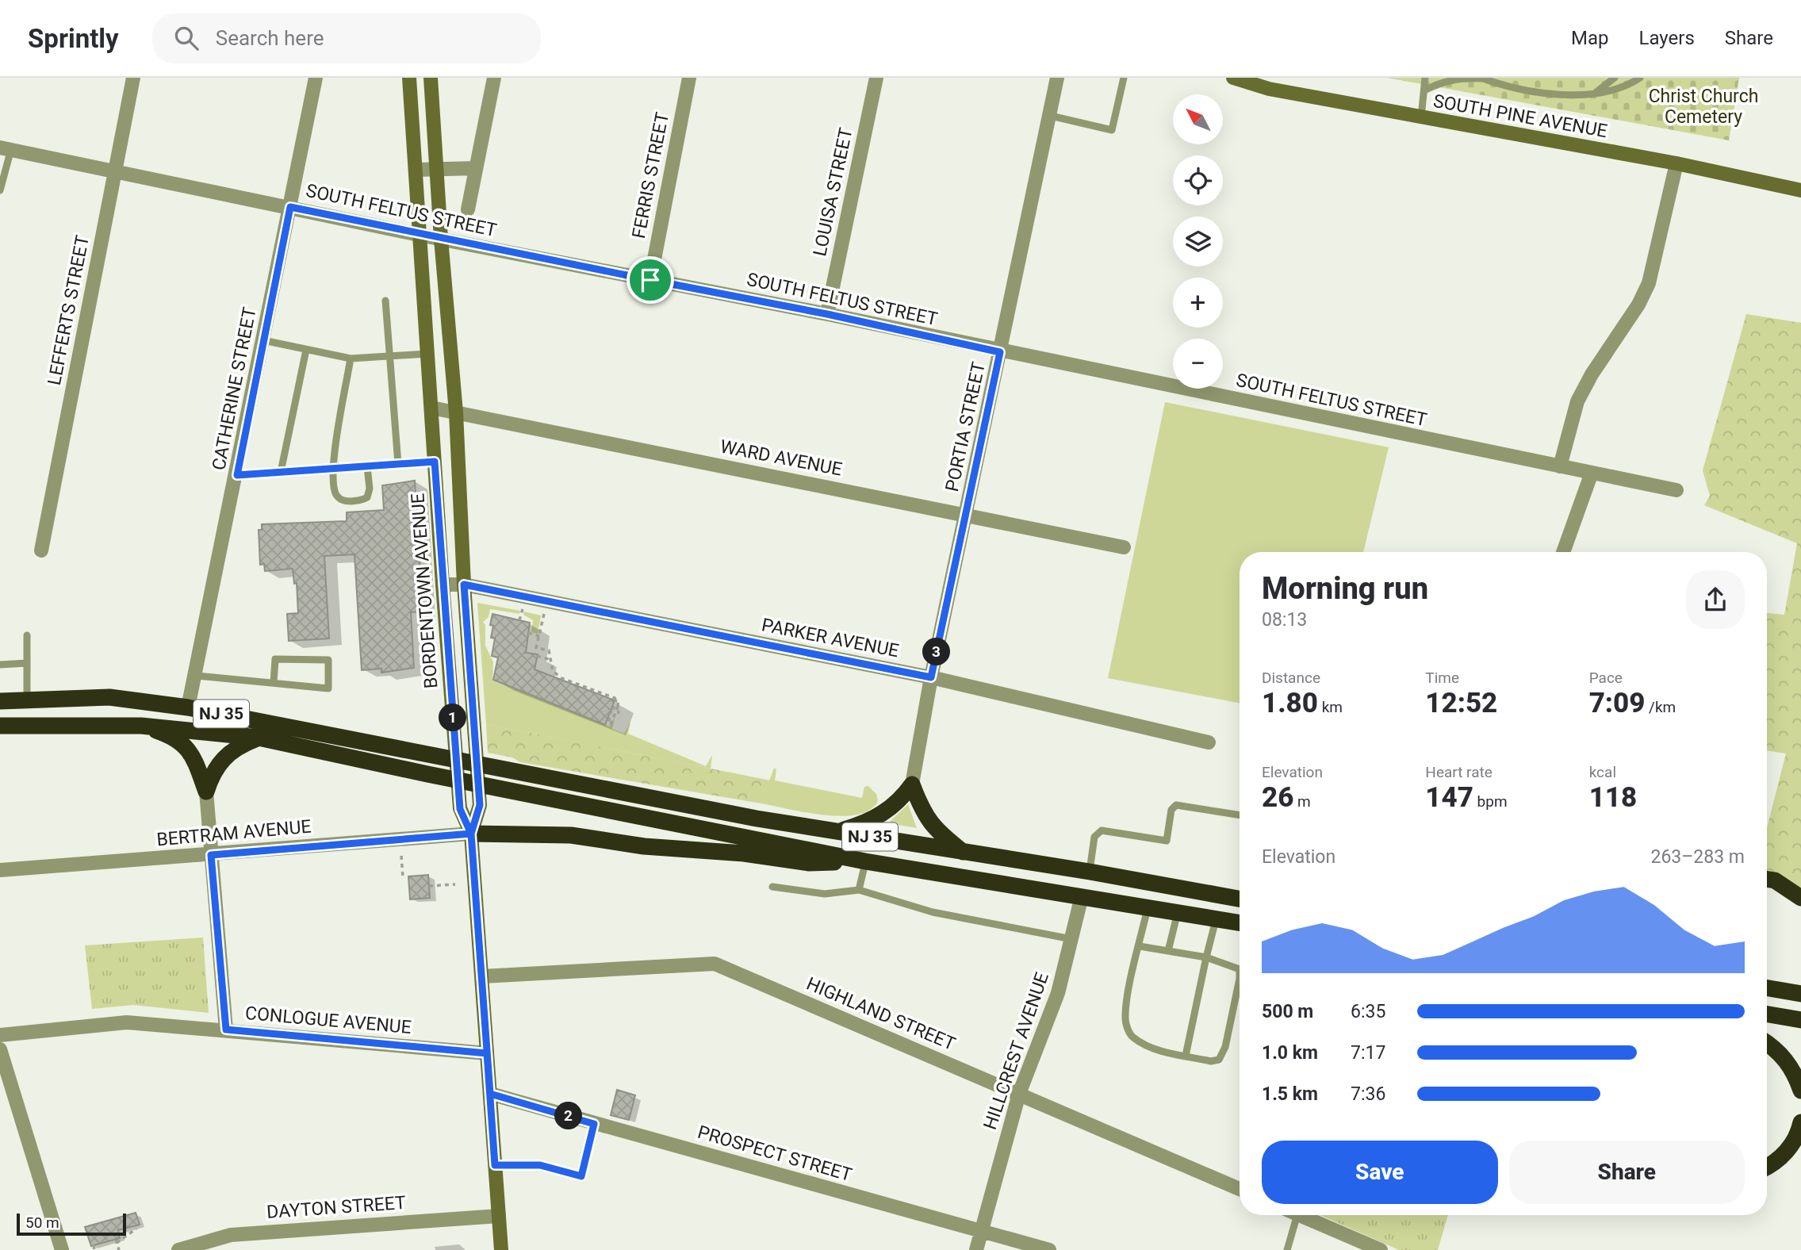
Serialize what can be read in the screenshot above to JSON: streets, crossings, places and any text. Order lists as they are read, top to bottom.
{
  "streets": {
    "highway": ["NJ 35"],
    "street": [
      "SOUTH PINE AVENUE",
      "FERRIS STREET",
      "LOUISA STREET",
      "SOUTH FELTUS STREET",
      "LEFFERTS STREET",
      "CATHERINE STREET",
      "PORTIA STREET",
      "WARD AVENUE",
      "BORDENTOWN AVENUE",
      "PARKER AVENUE",
      "BERTRAM AVENUE",
      "HIGHLAND STREET",
      "CONLOGUE AVENUE",
      "HILLCREST AVENUE",
      "PROSPECT STREET",
      "DAYTON STREET"
    ]
  },
  "crossings": [
    ["FERRIS STREET", "SOUTH FELTUS STREET"],
    ["LOUISA STREET", "SOUTH FELTUS STREET"],
    ["SOUTH FELTUS STREET", "LEFFERTS STREET"],
    ["SOUTH FELTUS STREET", "CATHERINE STREET"],
    ["SOUTH FELTUS STREET", "PORTIA STREET"],
    ["SOUTH FELTUS STREET", "BORDENTOWN AVENUE"],
    ["CATHERINE STREET", "NJ 35"],
    ["PORTIA STREET", "WARD AVENUE"],
    ["PORTIA STREET", "PARKER AVENUE"],
    ["WARD AVENUE", "BORDENTOWN AVENUE"],
    ["BORDENTOWN AVENUE", "PARKER AVENUE"],
    ["BORDENTOWN AVENUE", "BERTRAM AVENUE"],
    ["BORDENTOWN AVENUE", "HIGHLAND STREET"],
    ["BORDENTOWN AVENUE", "CONLOGUE AVENUE"],
    ["BORDENTOWN AVENUE", "PROSPECT STREET"],
    ["BORDENTOWN AVENUE", "DAYTON STREET"],
    ["NJ 35", "HILLCREST AVENUE"],
    ["HIGHLAND STREET", "HILLCREST AVENUE"],
    ["HILLCREST AVENUE", "PROSPECT STREET"]
  ],
  "parks": ["Christ Church Cemetery"],
  "scale_bar": "50 m",
  "north": "top left",
  "page": {
    "header": "Sprintly",
    "search": "Search here",
    "nav": ["Map", "Layers", "Share"],
    "map_buttons": ["+", "−"],
    "heading": ["Morning run", "08:13"],
    "pins": ["3", "1", "2"],
    "stats": [
      ["Distance", "1.80 km"],
      ["Time", "12:52"],
      ["Pace", "7:09 /km"],
      ["Elevation", "26 m"],
      ["Heart rate", "147 bpm"],
      ["kcal", "118"]
    ],
    "chart": ["Elevation", "263–283 m"],
    "list": [
      {
        "name": "500 m",
        "note": "6:35"
      },
      {
        "name": "1.0 km",
        "note": "7:17"
      },
      {
        "name": "1.5 km",
        "note": "7:36"
      }
    ],
    "buttons": ["Save", "Share"],
    "scale": "50 m"
  }
}
